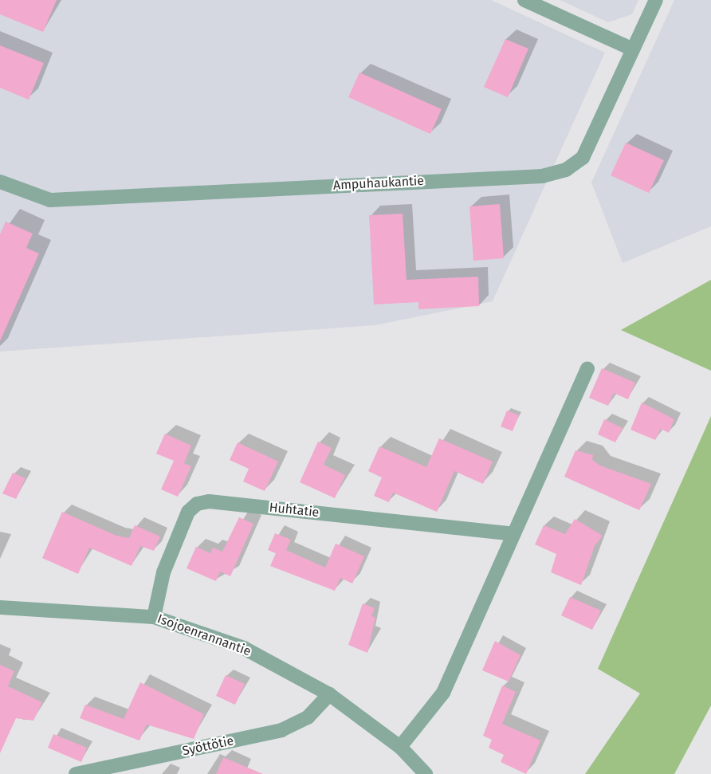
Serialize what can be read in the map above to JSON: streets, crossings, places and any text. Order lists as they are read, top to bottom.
{
  "streets": {
    "street": [
      "Ampuhaukantie",
      "Huhtatie",
      "Isojoenrannantie",
      "Syöttötie"
    ]
  },
  "crossings": [
    ["Huhtatie", "Isojoenrannantie"],
    ["Isojoenrannantie", "Syöttötie"]
  ]
}
